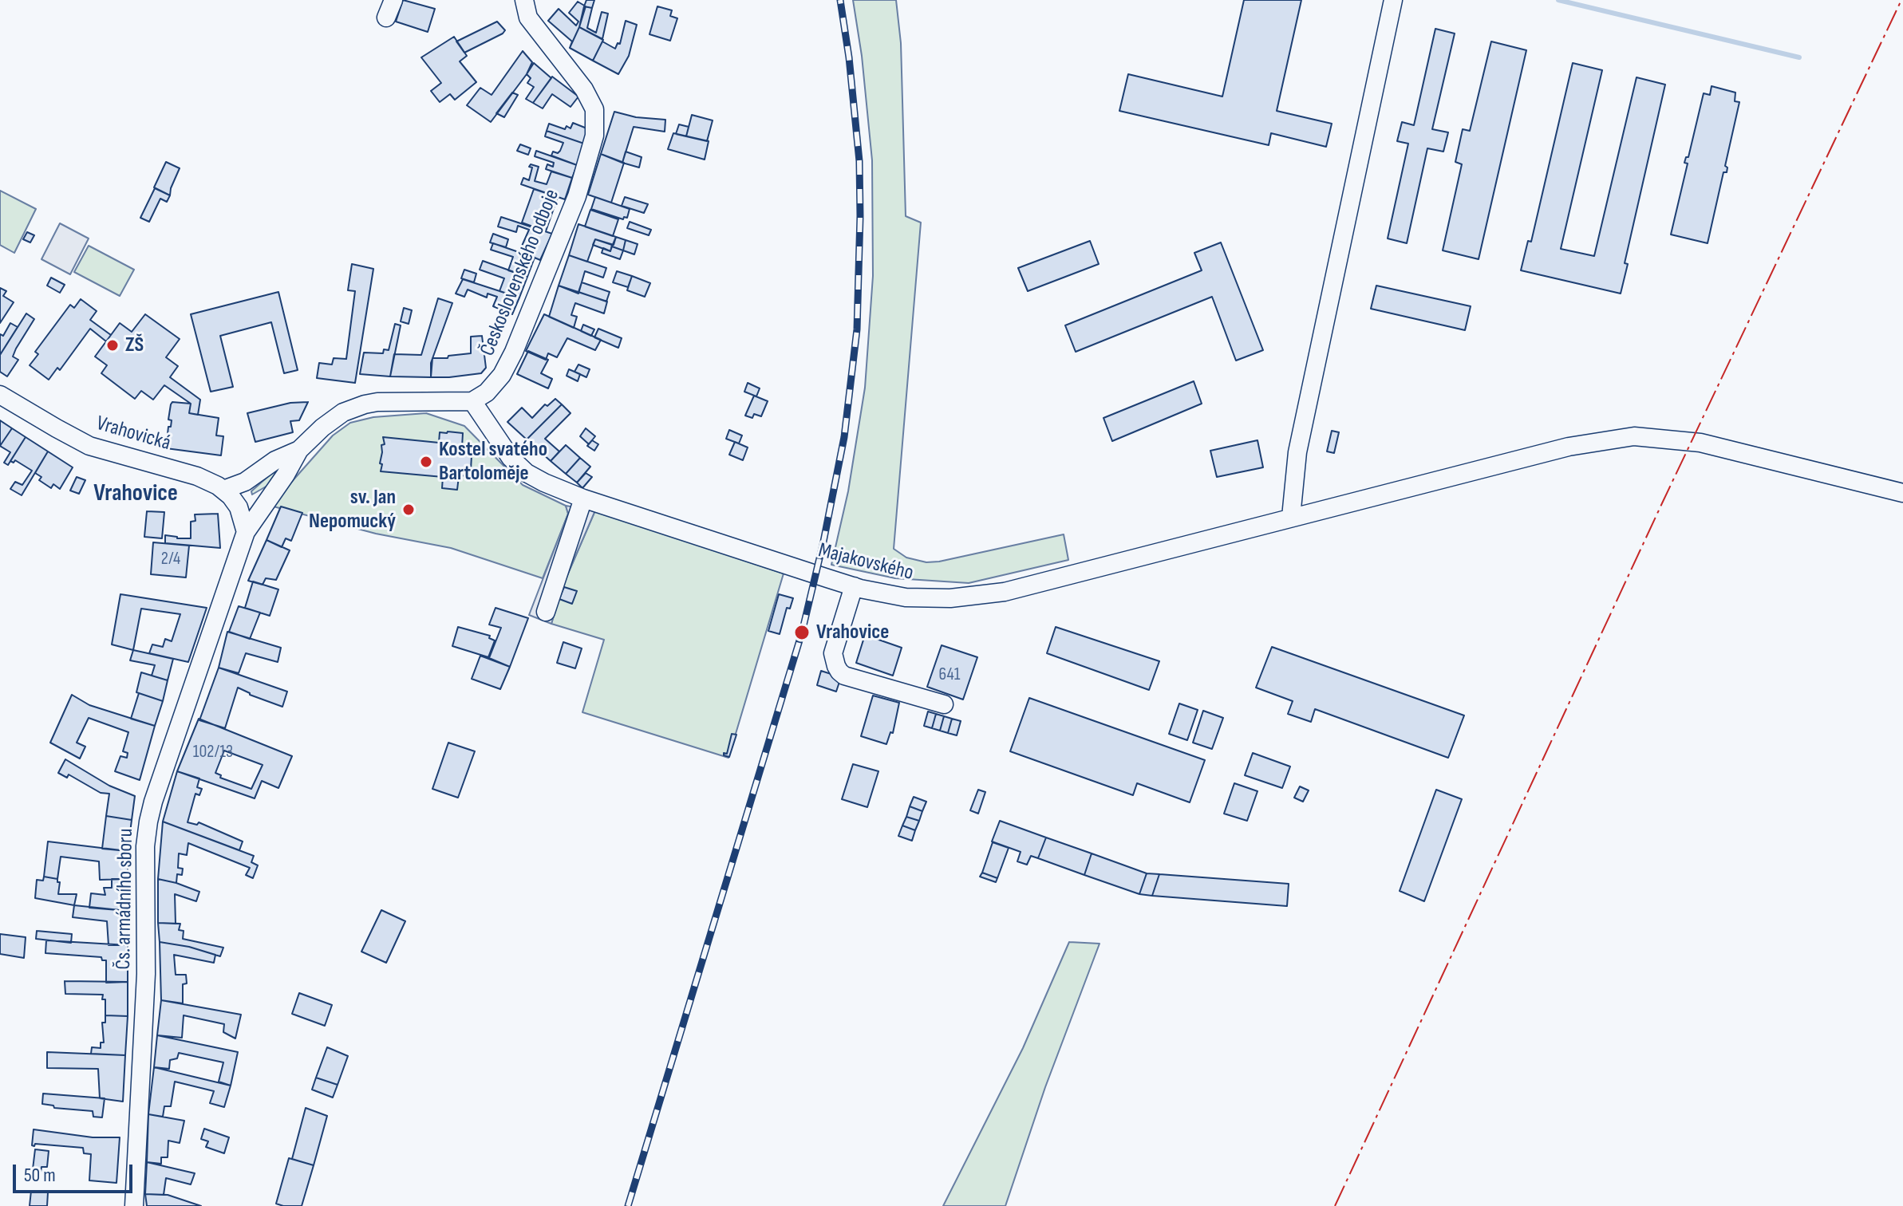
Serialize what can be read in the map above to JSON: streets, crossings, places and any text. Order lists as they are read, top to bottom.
{
  "streets": {
    "street": [
      "Československého odboje",
      "Vrahovická",
      "Majakovského",
      "Čs. armádního sboru"
    ]
  },
  "crossings": [
    ["Československého odboje", "Majakovského"],
    ["Vrahovická", "Čs. armádního sboru"]
  ],
  "districts": ["Vrahovice"],
  "places": [
    "ZŠ",
    "Kostel svatého Bartoloměje",
    "sv. Jan Nepomucký",
    "Vrahovice"
  ],
  "house_numbers": ["2/4", "641", "102/13"],
  "scale_bar": "50 m"
}
